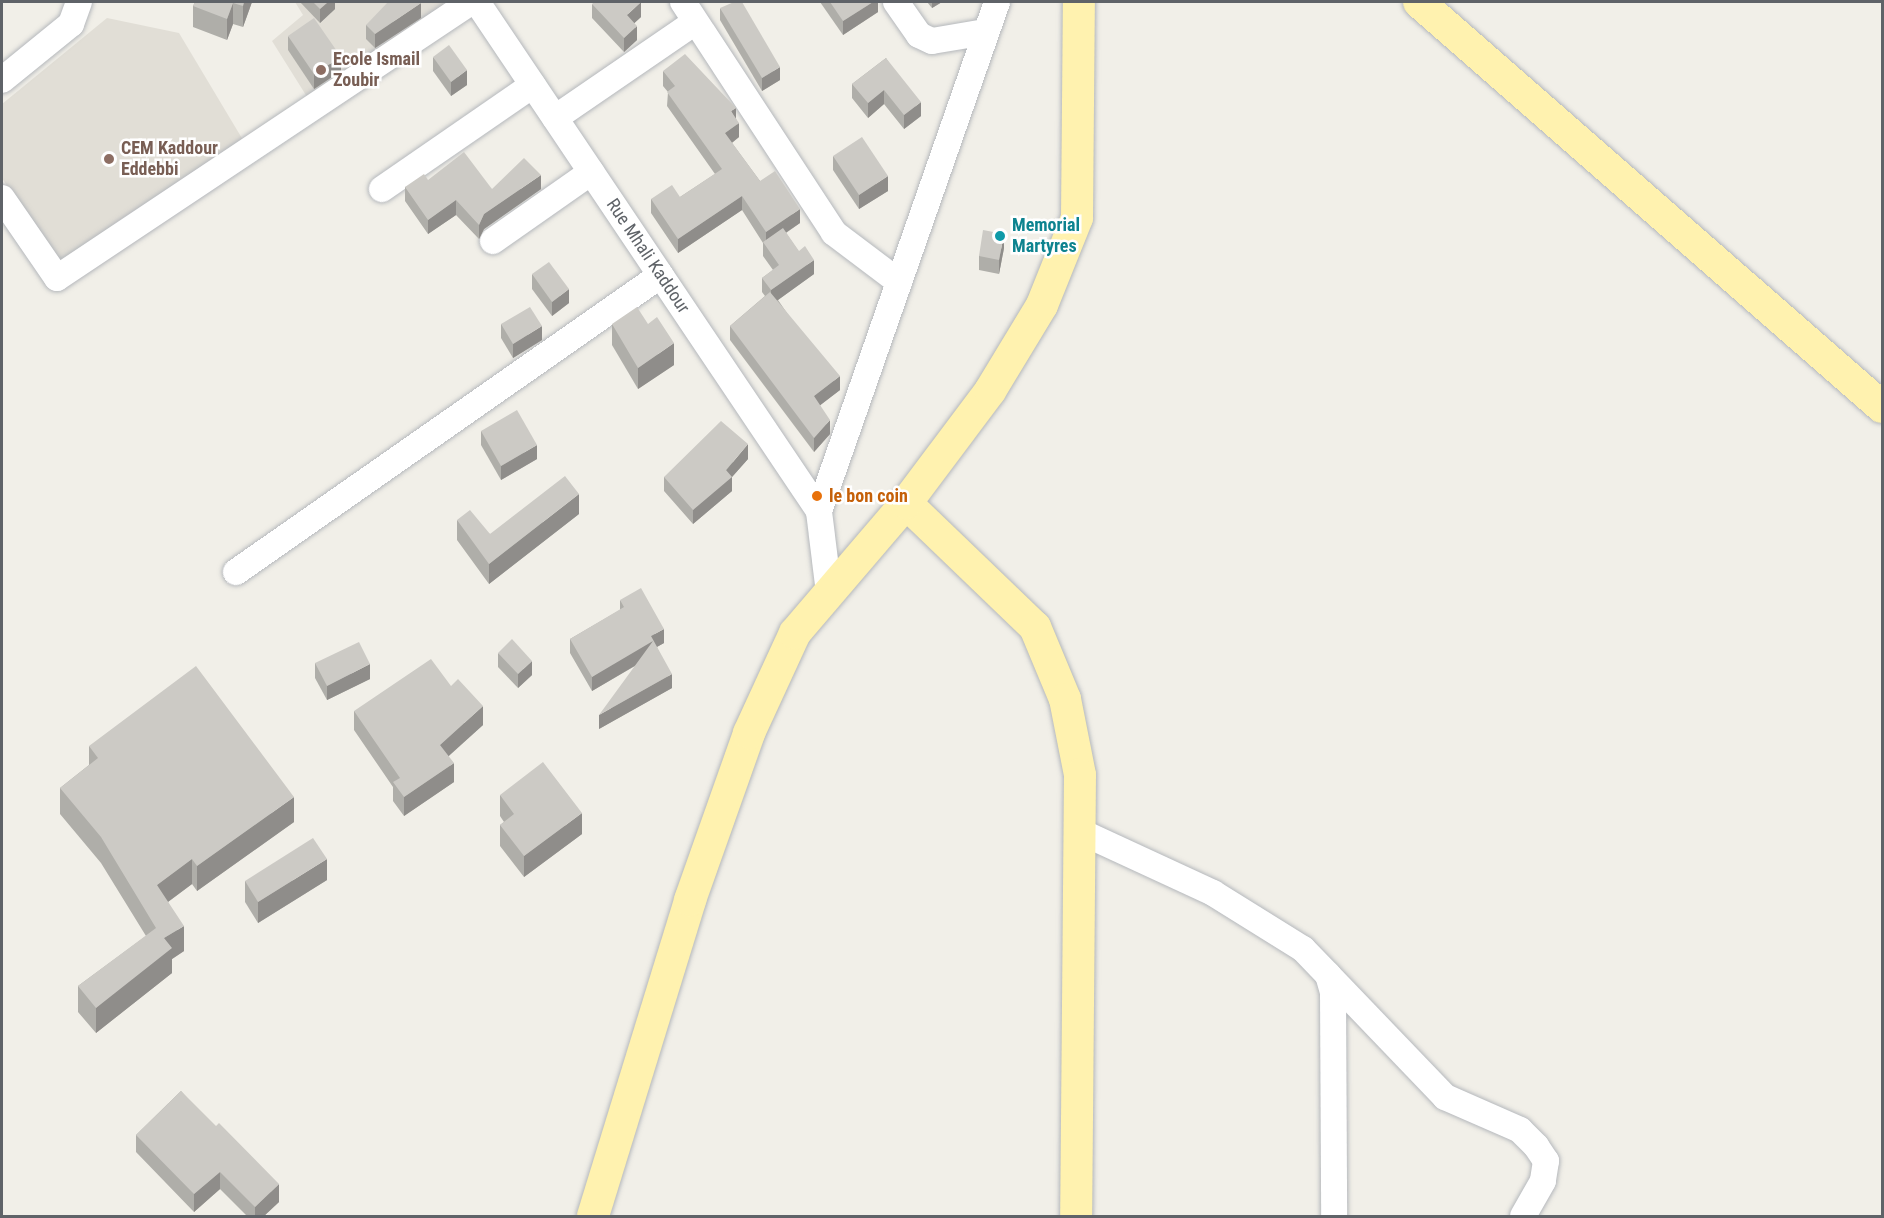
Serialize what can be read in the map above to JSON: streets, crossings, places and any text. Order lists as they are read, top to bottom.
{
  "streets": {
    "street": ["Rue Mhali Kaddour"]
  },
  "places": [
    "Ecole Ismail Zoubir",
    "CEM Kaddour Eddebbi",
    "Memorial Martyres",
    "le bon coin"
  ]
}
